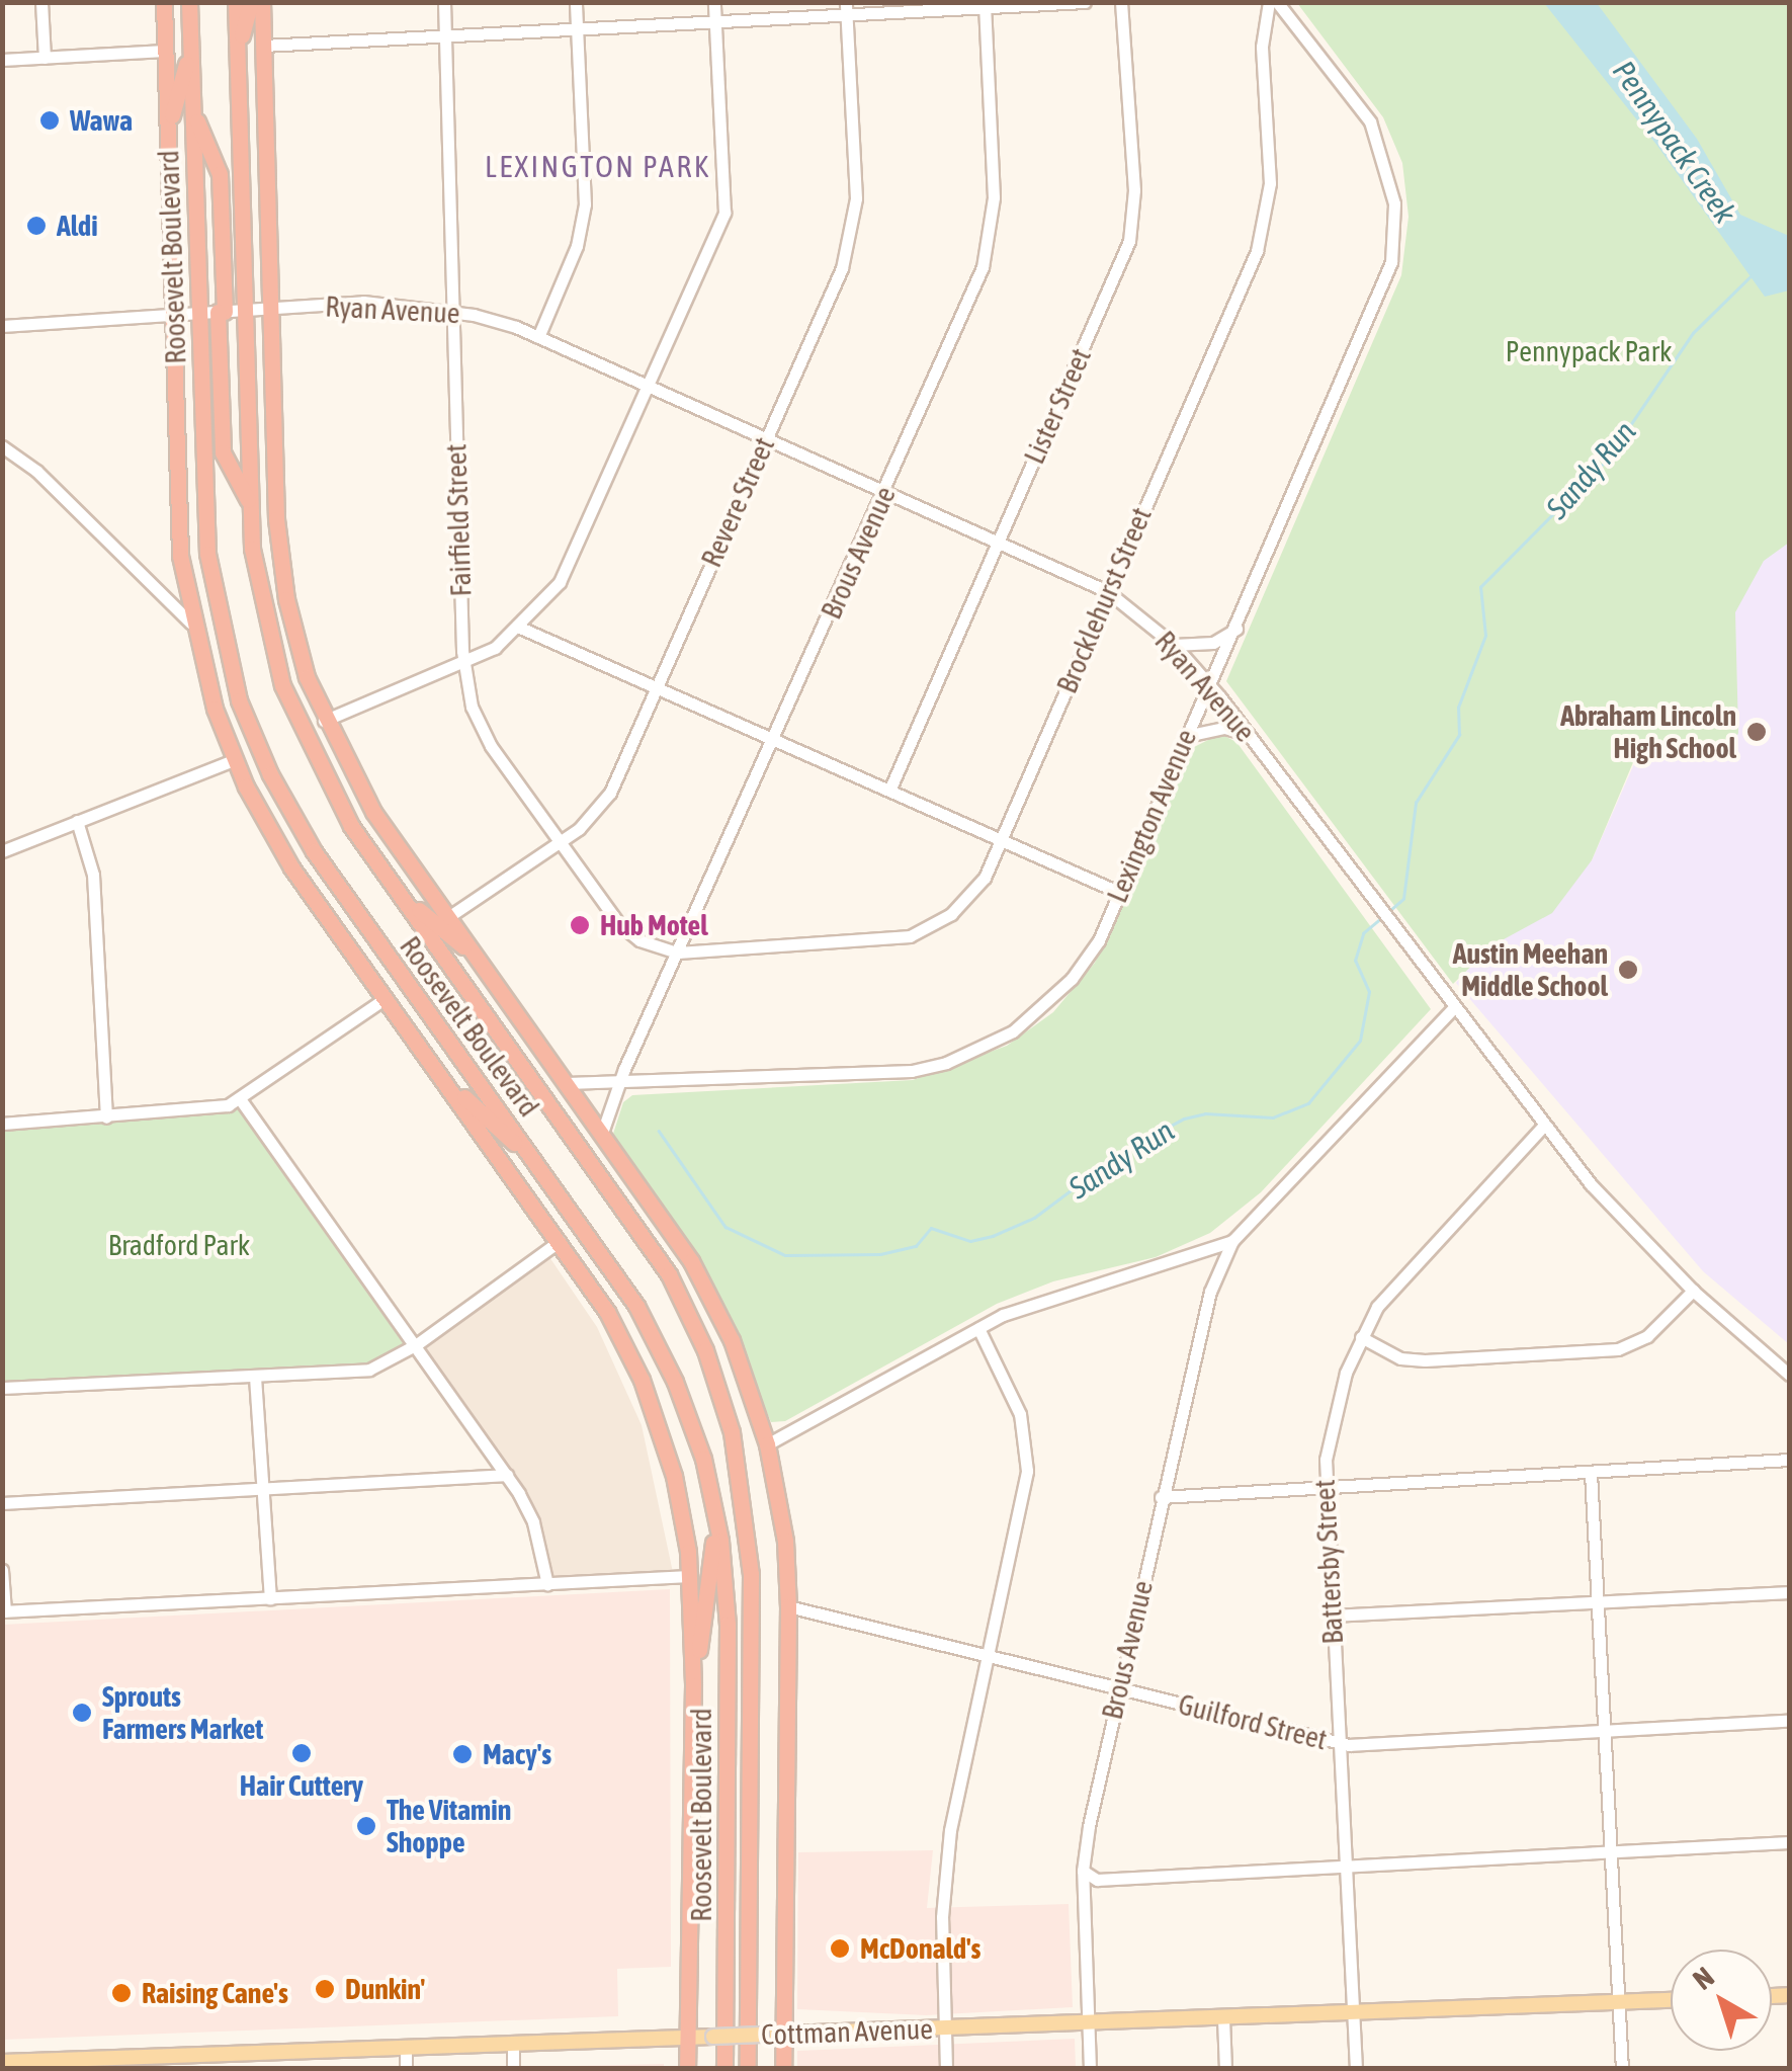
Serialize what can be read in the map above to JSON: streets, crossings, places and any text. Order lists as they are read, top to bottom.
{
  "streets": {
    "highway": ["Roosevelt Boulevard"],
    "main road": ["Cottman Avenue"],
    "street": [
      "Ryan Avenue",
      "Lister Street",
      "Revere Street",
      "Fairfield Street",
      "Brous Avenue",
      "Brocklehurst Street",
      "Lexington Avenue",
      "Battersby Street",
      "Guilford Street"
    ]
  },
  "crossings": [
    ["Roosevelt Boulevard", "Ryan Avenue"],
    ["Roosevelt Boulevard", "Revere Street"],
    ["Roosevelt Boulevard", "Lexington Avenue"],
    ["Roosevelt Boulevard", "Guilford Street"],
    ["Roosevelt Boulevard", "Cottman Avenue"],
    ["Ryan Avenue", "Lister Street"],
    ["Ryan Avenue", "Revere Street"],
    ["Ryan Avenue", "Fairfield Street"],
    ["Ryan Avenue", "Brous Avenue"],
    ["Ryan Avenue", "Brocklehurst Street"],
    ["Ryan Avenue", "Lexington Avenue"],
    ["Ryan Avenue", "Battersby Street"],
    ["Revere Street", "Fairfield Street"],
    ["Fairfield Street", "Brous Avenue"],
    ["Fairfield Street", "Brocklehurst Street"],
    ["Brous Avenue", "Brocklehurst Street"],
    ["Brous Avenue", "Lexington Avenue"],
    ["Brous Avenue", "Guilford Street"],
    ["Brous Avenue", "Cottman Avenue"],
    ["Battersby Street", "Guilford Street"],
    ["Battersby Street", "Cottman Avenue"]
  ],
  "districts": ["LEXINGTON PARK"],
  "water": ["Pennypack Creek", "Sandy Run"],
  "parks": ["Pennypack Park", "Bradford Park"],
  "places": [
    "Wawa",
    "Aldi",
    "Abraham Lincoln High School",
    "Hub Motel",
    "Austin Meehan Middle School",
    "Sprouts Farmers Market",
    "Hair Cuttery",
    "Macy's",
    "The Vitamin Shoppe",
    "McDonald's",
    "Dunkin'",
    "Raising Cane's"
  ],
  "north": "top left"
}
